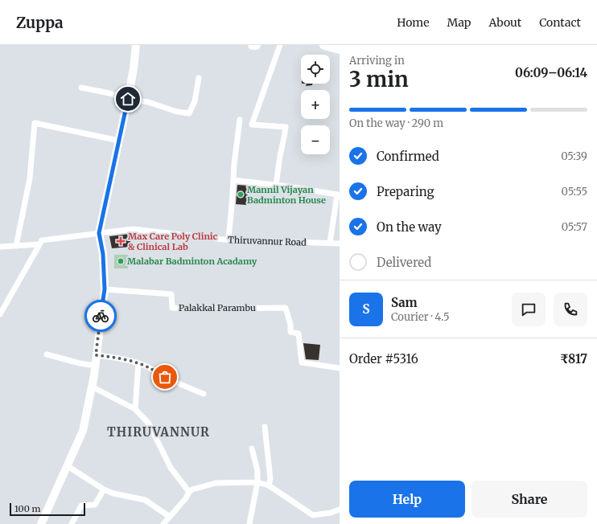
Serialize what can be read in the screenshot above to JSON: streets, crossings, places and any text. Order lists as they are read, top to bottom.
{
  "streets": {
    "street": ["Thiruvannur Road", "Palakkal Parambu"]
  },
  "districts": ["THIRUVANNUR"],
  "places": {
    "other": ["Mannil Vijayan Badminton House", "Malabar Badminton Acadamy"],
    "health": ["Max Care Poly Clinic & Clinical Lab"]
  },
  "scale_bar": "100 m",
  "page": {
    "header": "Zuppa",
    "nav": [
      "Home",
      "Map",
      "About",
      "Contact"
    ],
    "heading": ["3 min", "Arriving in", "06:09–06:14"],
    "panel": [
      "Sam",
      "Courier · 4.5",
      "Order #5316",
      "₹817"
    ],
    "map_buttons": ["+", "−"],
    "bar": "On the way · 290 m",
    "list": [
      ["Confirmed", "05:39"],
      ["Preparing", "05:55"],
      ["On the way", "05:57"],
      "Delivered"
    ],
    "round": "S",
    "buttons": ["Help", "Share"],
    "scale": "100 m"
  }
}
